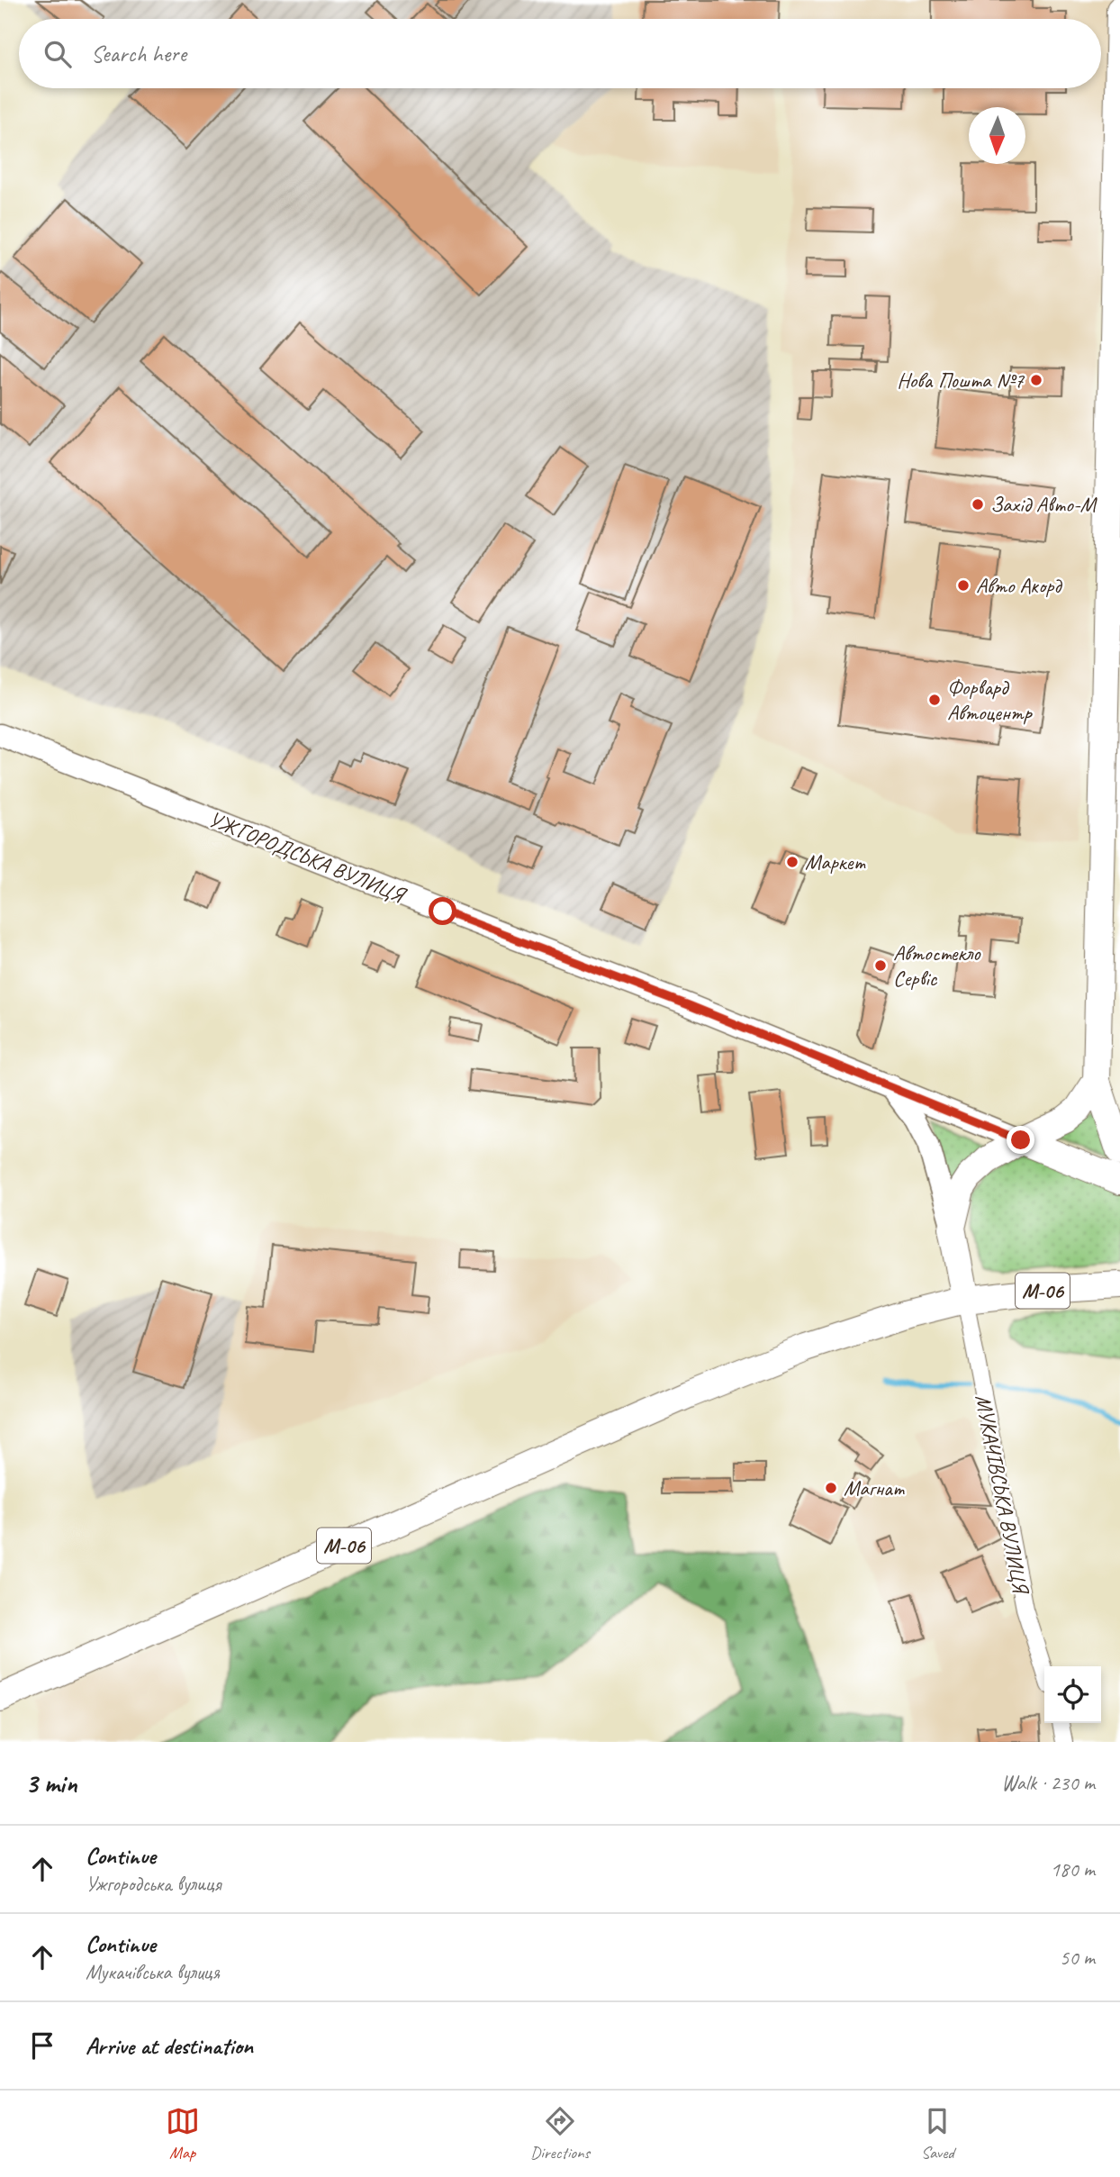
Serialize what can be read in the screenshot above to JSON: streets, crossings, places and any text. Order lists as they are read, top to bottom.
{
  "streets": {
    "highway": ["М-06"],
    "main road": ["УЖГОРОДСЬКА ВУЛИЦЯ"],
    "street": ["МУКАЧІВСЬКА ВУЛИЦЯ"]
  },
  "crossings": [
    ["М-06", "МУКАЧІВСЬКА ВУЛИЦЯ"]
  ],
  "places": [
    "Нова Пошта №7",
    "Захід Авто-М",
    "Авто Акорд",
    "Форвард Автоцентр",
    "Маркет",
    "Автостекло Сервіс",
    "Магнат"
  ],
  "north": "bottom",
  "page": {
    "search": "Search here",
    "heading": ["3 min", "Walk · 230 m"],
    "list": [
      ["Continue", "Ужгородська вулиця", "180 m"],
      ["Continue", "Мукачівська вулиця", "50 m"],
      "Arrive at destination"
    ],
    "nav": ["Map", "Directions", "Saved"]
  }
}
